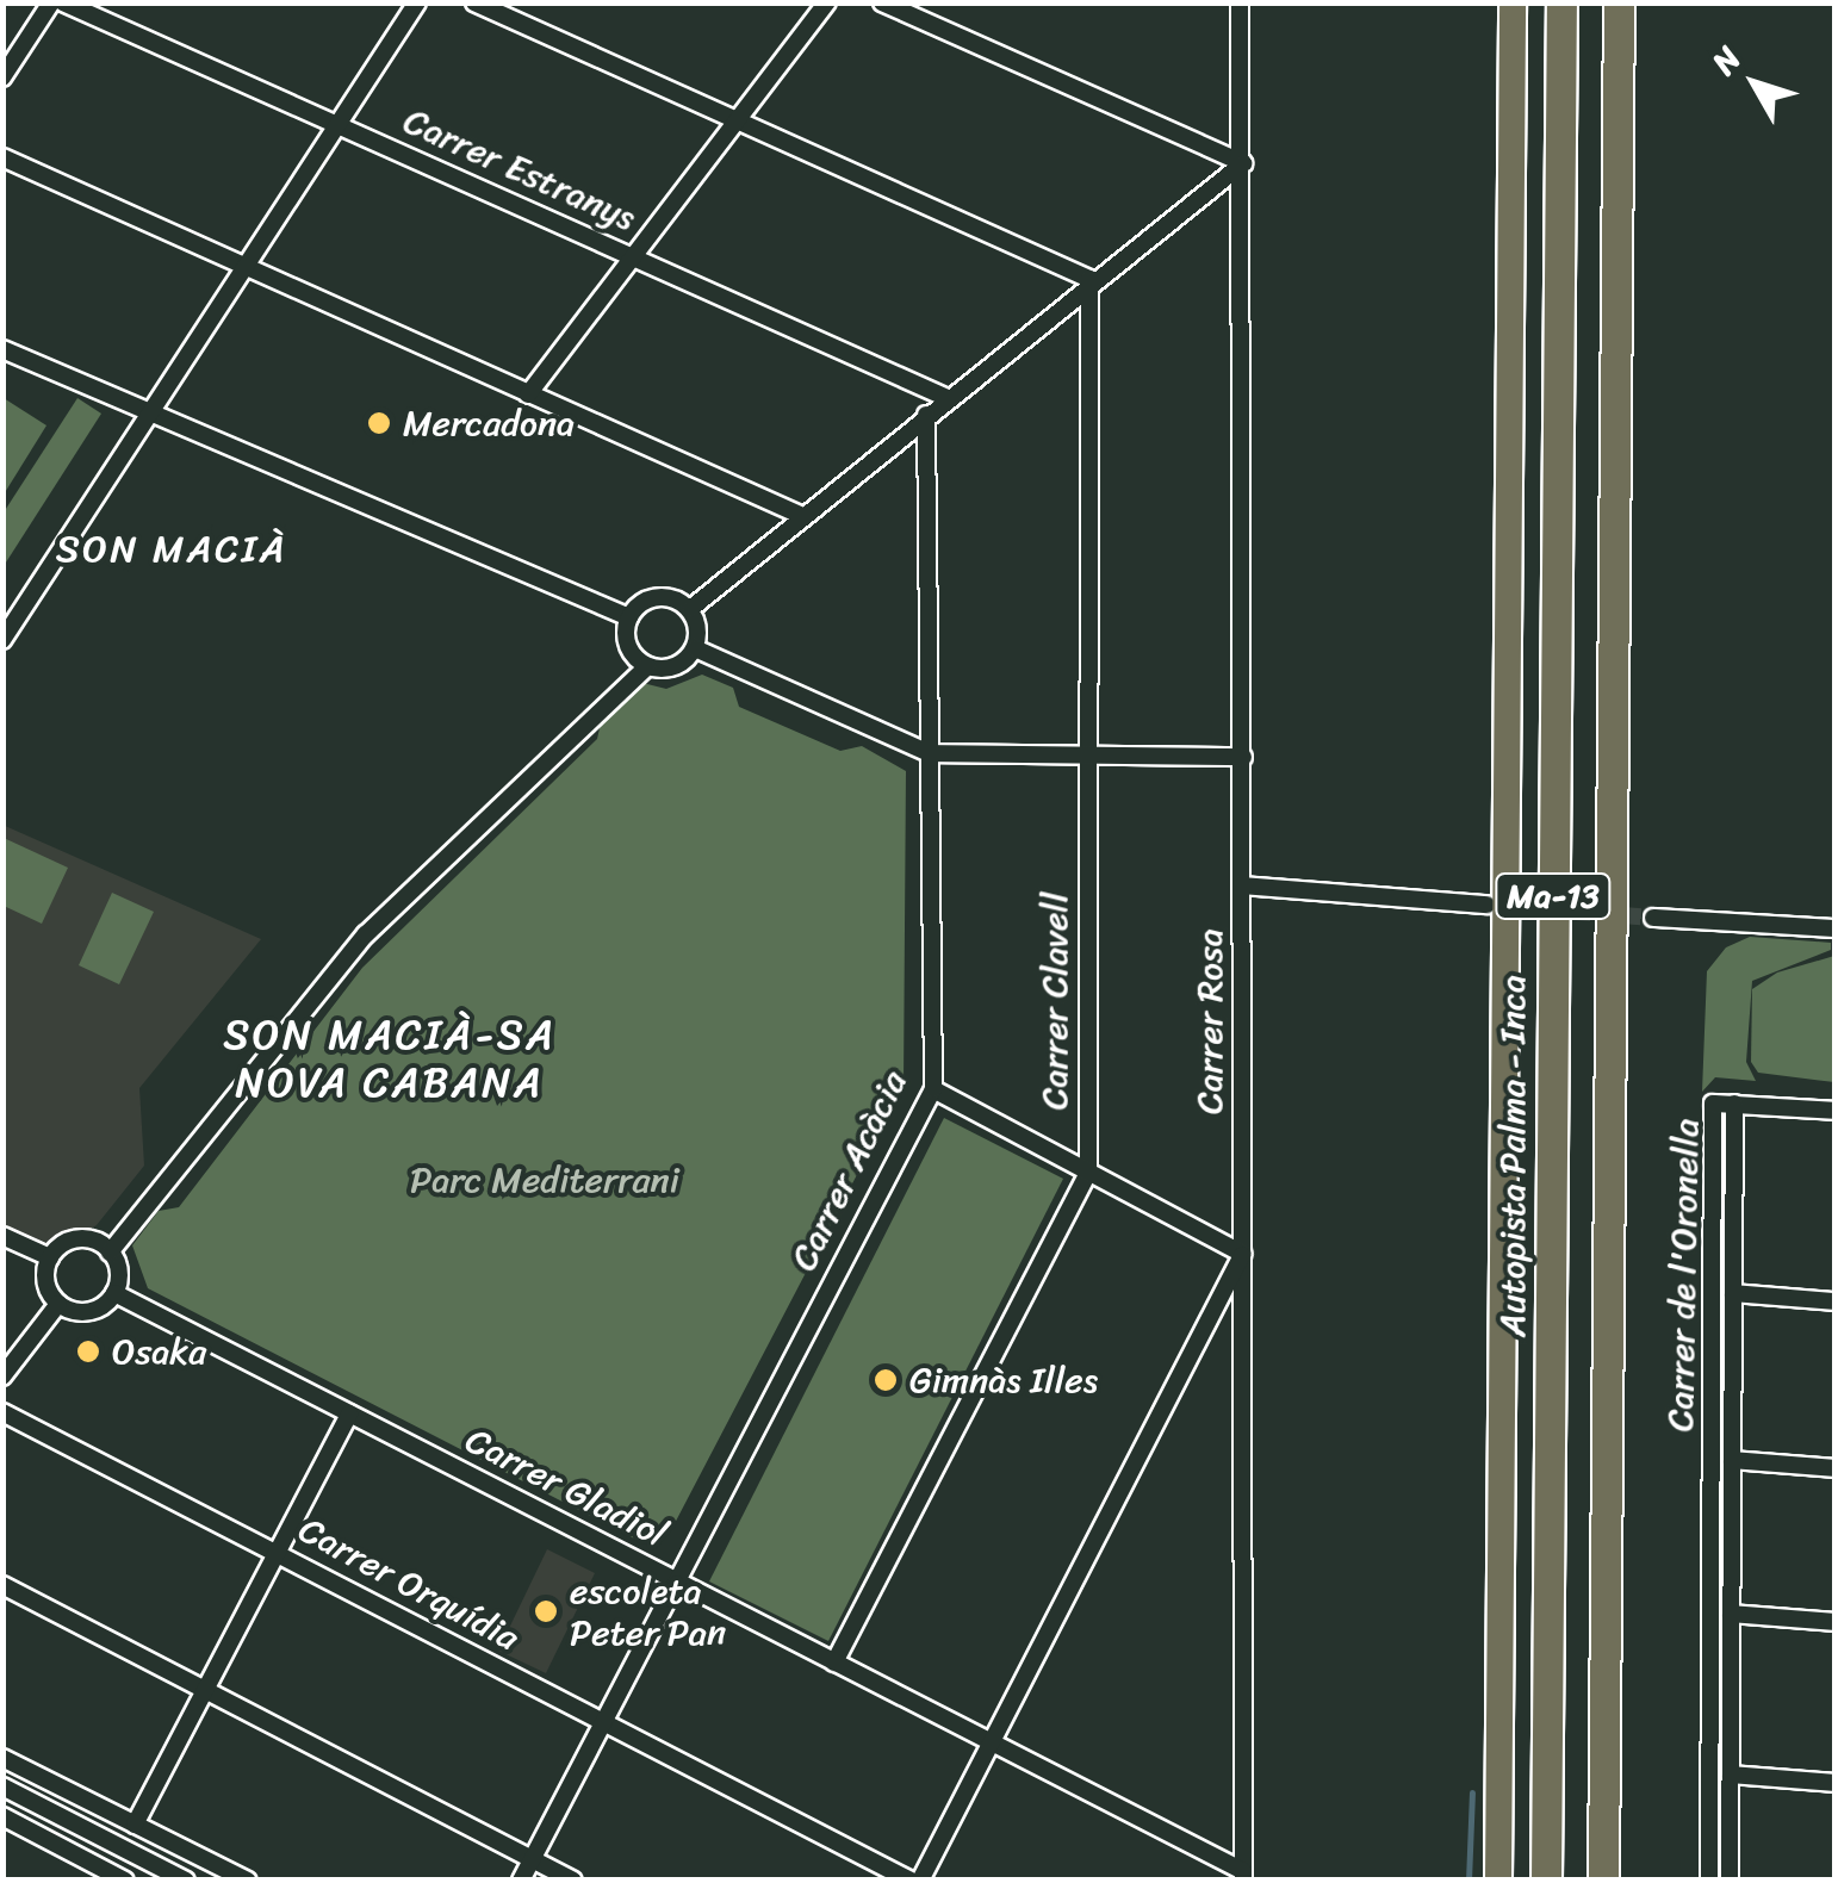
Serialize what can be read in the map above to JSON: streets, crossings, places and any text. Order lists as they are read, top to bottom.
{
  "streets": {
    "highway": ["Ma-13", "Autopista Palma - Inca"],
    "street": [
      "Carrer Estranys",
      "Carrer Clavell",
      "Carrer Rosa",
      "Carrer Acàcia",
      "Carrer de l'Oronella",
      "Carrer Gladiol",
      "Carrer Orquídia"
    ]
  },
  "crossings": [
    ["Carrer Clavell", "Carrer Gladiol"],
    ["Carrer Rosa", "Carrer Gladiol"],
    ["Carrer Acàcia", "Carrer Gladiol"],
    ["Carrer Acàcia", "Carrer Orquídia"]
  ],
  "districts": ["SON MACIÀ", "SON MACIÀ-SA NOVA CABANA"],
  "parks": ["Parc Mediterrani"],
  "places": [
    "Mercadona",
    "Osaka",
    "Gimnàs Illes",
    "escoleta Peter Pan"
  ],
  "north": "top left"
}
